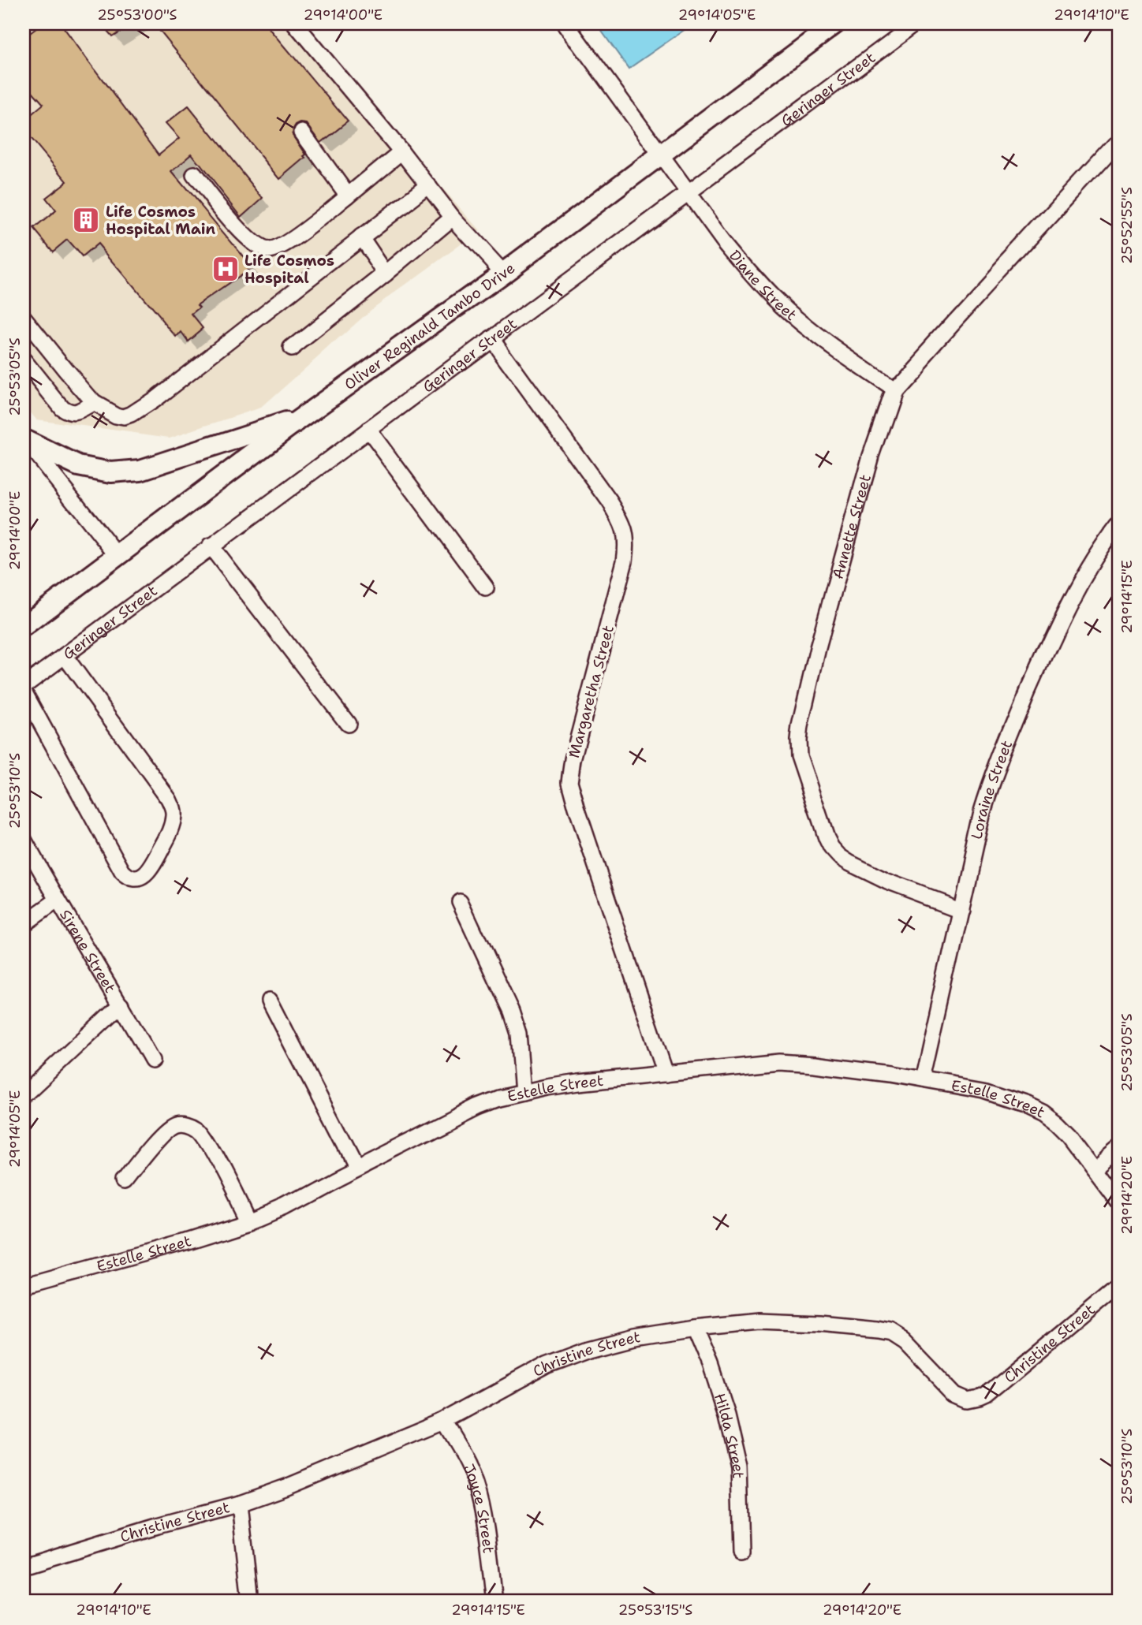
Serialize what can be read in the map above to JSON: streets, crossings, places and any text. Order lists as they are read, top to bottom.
{
  "streets": {
    "main road": ["Oliver Reginald Tambo Drive"],
    "street": [
      "Geringer Street",
      "Diane Street",
      "Annette Street",
      "Margaretha Street",
      "Loraine Street",
      "Sirene Street",
      "Estelle Street",
      "Christine Street",
      "Hilda Street",
      "Joyce Street"
    ]
  },
  "crossings": [
    ["Geringer Street", "Diane Street"],
    ["Geringer Street", "Margaretha Street"],
    ["Diane Street", "Oliver Reginald Tambo Drive"],
    ["Diane Street", "Annette Street"],
    ["Annette Street", "Loraine Street"],
    ["Margaretha Street", "Estelle Street"],
    ["Loraine Street", "Estelle Street"],
    ["Christine Street", "Hilda Street"],
    ["Christine Street", "Joyce Street"]
  ],
  "places": {
    "building": ["Life Cosmos Hospital Main"],
    "hospital": ["Life Cosmos Hospital"]
  },
  "coordinates": [
    "25°53'00\"S",
    "29°14'00\"E",
    "29°14'05\"E",
    "29°14'10\"E",
    "25°52'55\"S",
    "25°53'05\"S",
    "29°14'15\"E",
    "25°53'10\"S",
    "29°14'20\"E",
    "25°53'15\"S"
  ]
}
